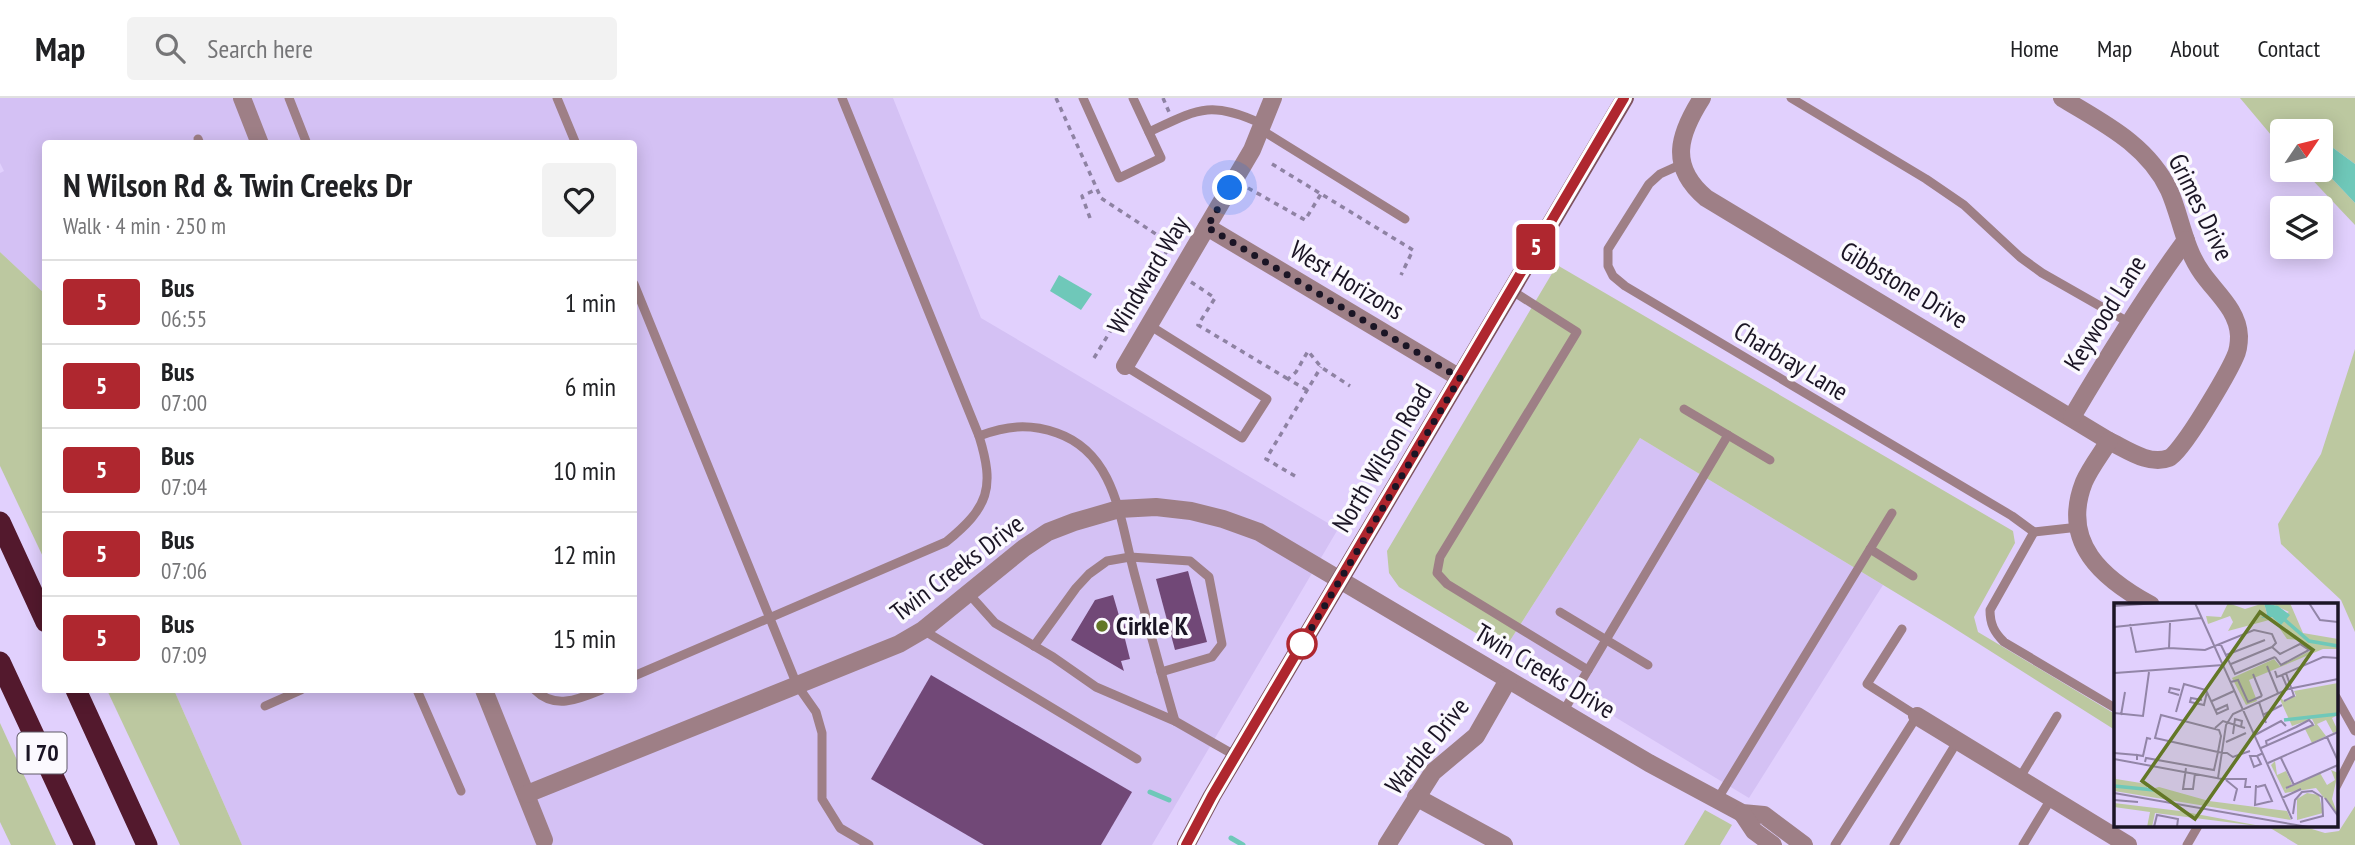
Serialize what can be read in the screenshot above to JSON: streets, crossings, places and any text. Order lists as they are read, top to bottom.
{
  "streets": {
    "highway": ["I 70"],
    "main road": ["North Wilson Road"],
    "street": [
      "Grimes Drive",
      "Windward Way",
      "West Horizons",
      "Gibbstone Drive",
      "Keywood Lane",
      "Twin Creeks Drive",
      "Warble Drive"
    ],
    "lane": ["Charbray Lane"]
  },
  "crossings": [
    ["Grimes Drive", "Gibbstone Drive"],
    ["Grimes Drive", "Keywood Lane"],
    ["Windward Way", "West Horizons"],
    ["West Horizons", "North Wilson Road"],
    ["Gibbstone Drive", "Keywood Lane"],
    ["Gibbstone Drive", "Charbray Lane"],
    ["North Wilson Road", "Twin Creeks Drive"],
    ["Twin Creeks Drive", "Warble Drive"]
  ],
  "places": ["Cirkle K"],
  "lines": ["bus line 5"],
  "north": "top right",
  "page": {
    "header": "Map",
    "search": "Search here",
    "nav": [
      "Home",
      "Map",
      "About",
      "Contact"
    ],
    "on_map": "5",
    "heading": ["N Wilson Rd & Twin Creeks Dr", "Walk · 4 min · 250 m"],
    "list": [
      {
        "mark": "5",
        "name": "Bus",
        "note": "06:55",
        "value": "1 min"
      },
      {
        "mark": "5",
        "name": "Bus",
        "note": "07:00",
        "value": "6 min"
      },
      {
        "mark": "5",
        "name": "Bus",
        "note": "07:04",
        "value": "10 min"
      },
      {
        "mark": "5",
        "name": "Bus",
        "note": "07:06",
        "value": "12 min"
      },
      {
        "mark": "5",
        "name": "Bus",
        "note": "07:09",
        "value": "15 min"
      }
    ]
  }
}
